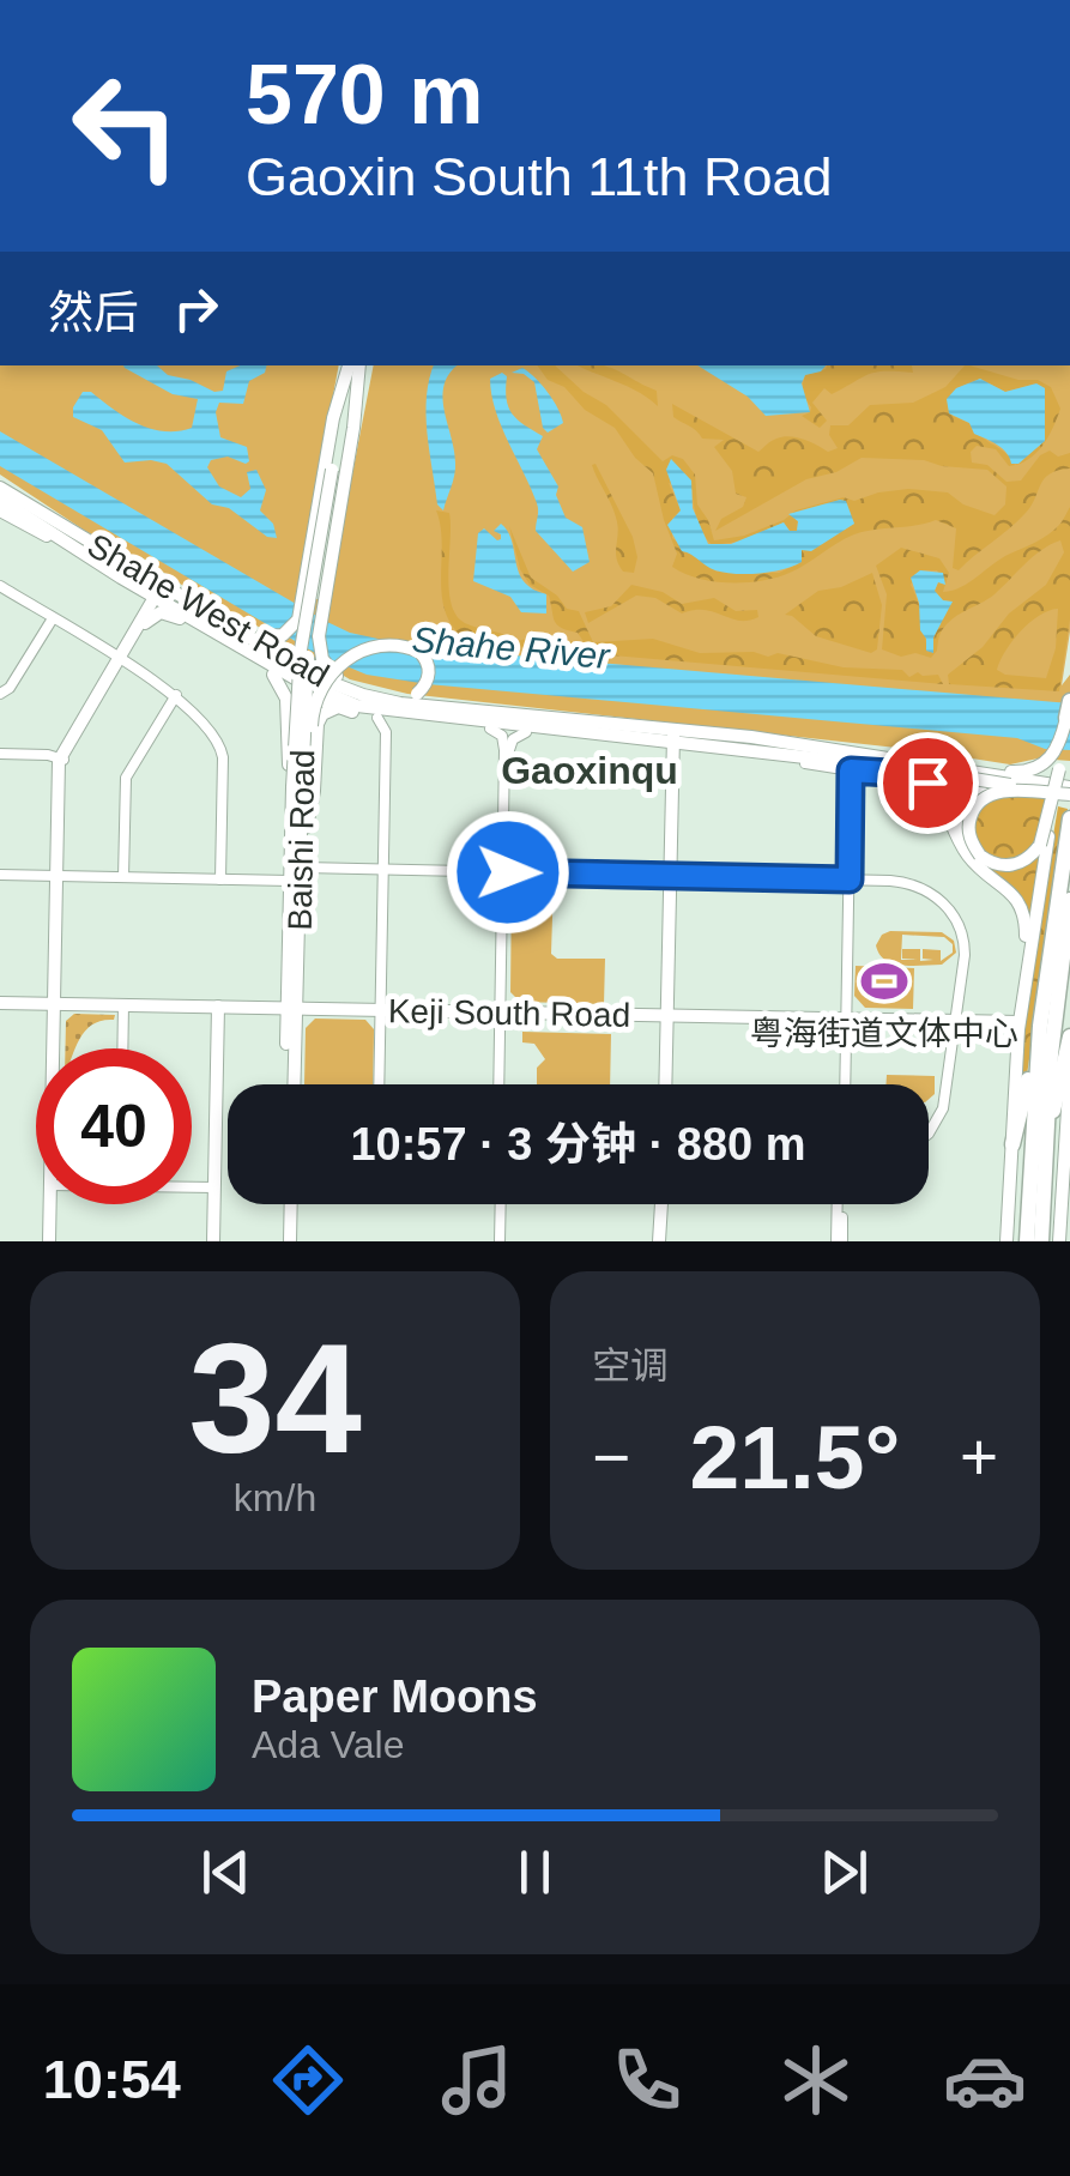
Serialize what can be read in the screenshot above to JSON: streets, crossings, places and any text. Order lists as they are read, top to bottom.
{
  "streets": {
    "main road": ["Shahe West Road", "Baishi Road", "Keji South Road"]
  },
  "crossings": [
    ["Baishi Road", "Keji South Road"]
  ],
  "districts": ["Gaoxinqu"],
  "water": ["Shahe River"],
  "places": {
    "sports": ["粤海街道文体中心"]
  },
  "page": {
    "turn": ["570 m", "Gaoxin South 11th Road"],
    "then": "然后",
    "limit": "40",
    "trip": "10:57 · 3 分钟 · 880 m",
    "tile": [
      ["34", "km/h"],
      "空调"
    ],
    "heat": ["−", "21.5°", "+"],
    "song": ["Paper Moons", "Ada Vale"],
    "tabs": "10:54"
  }
}
